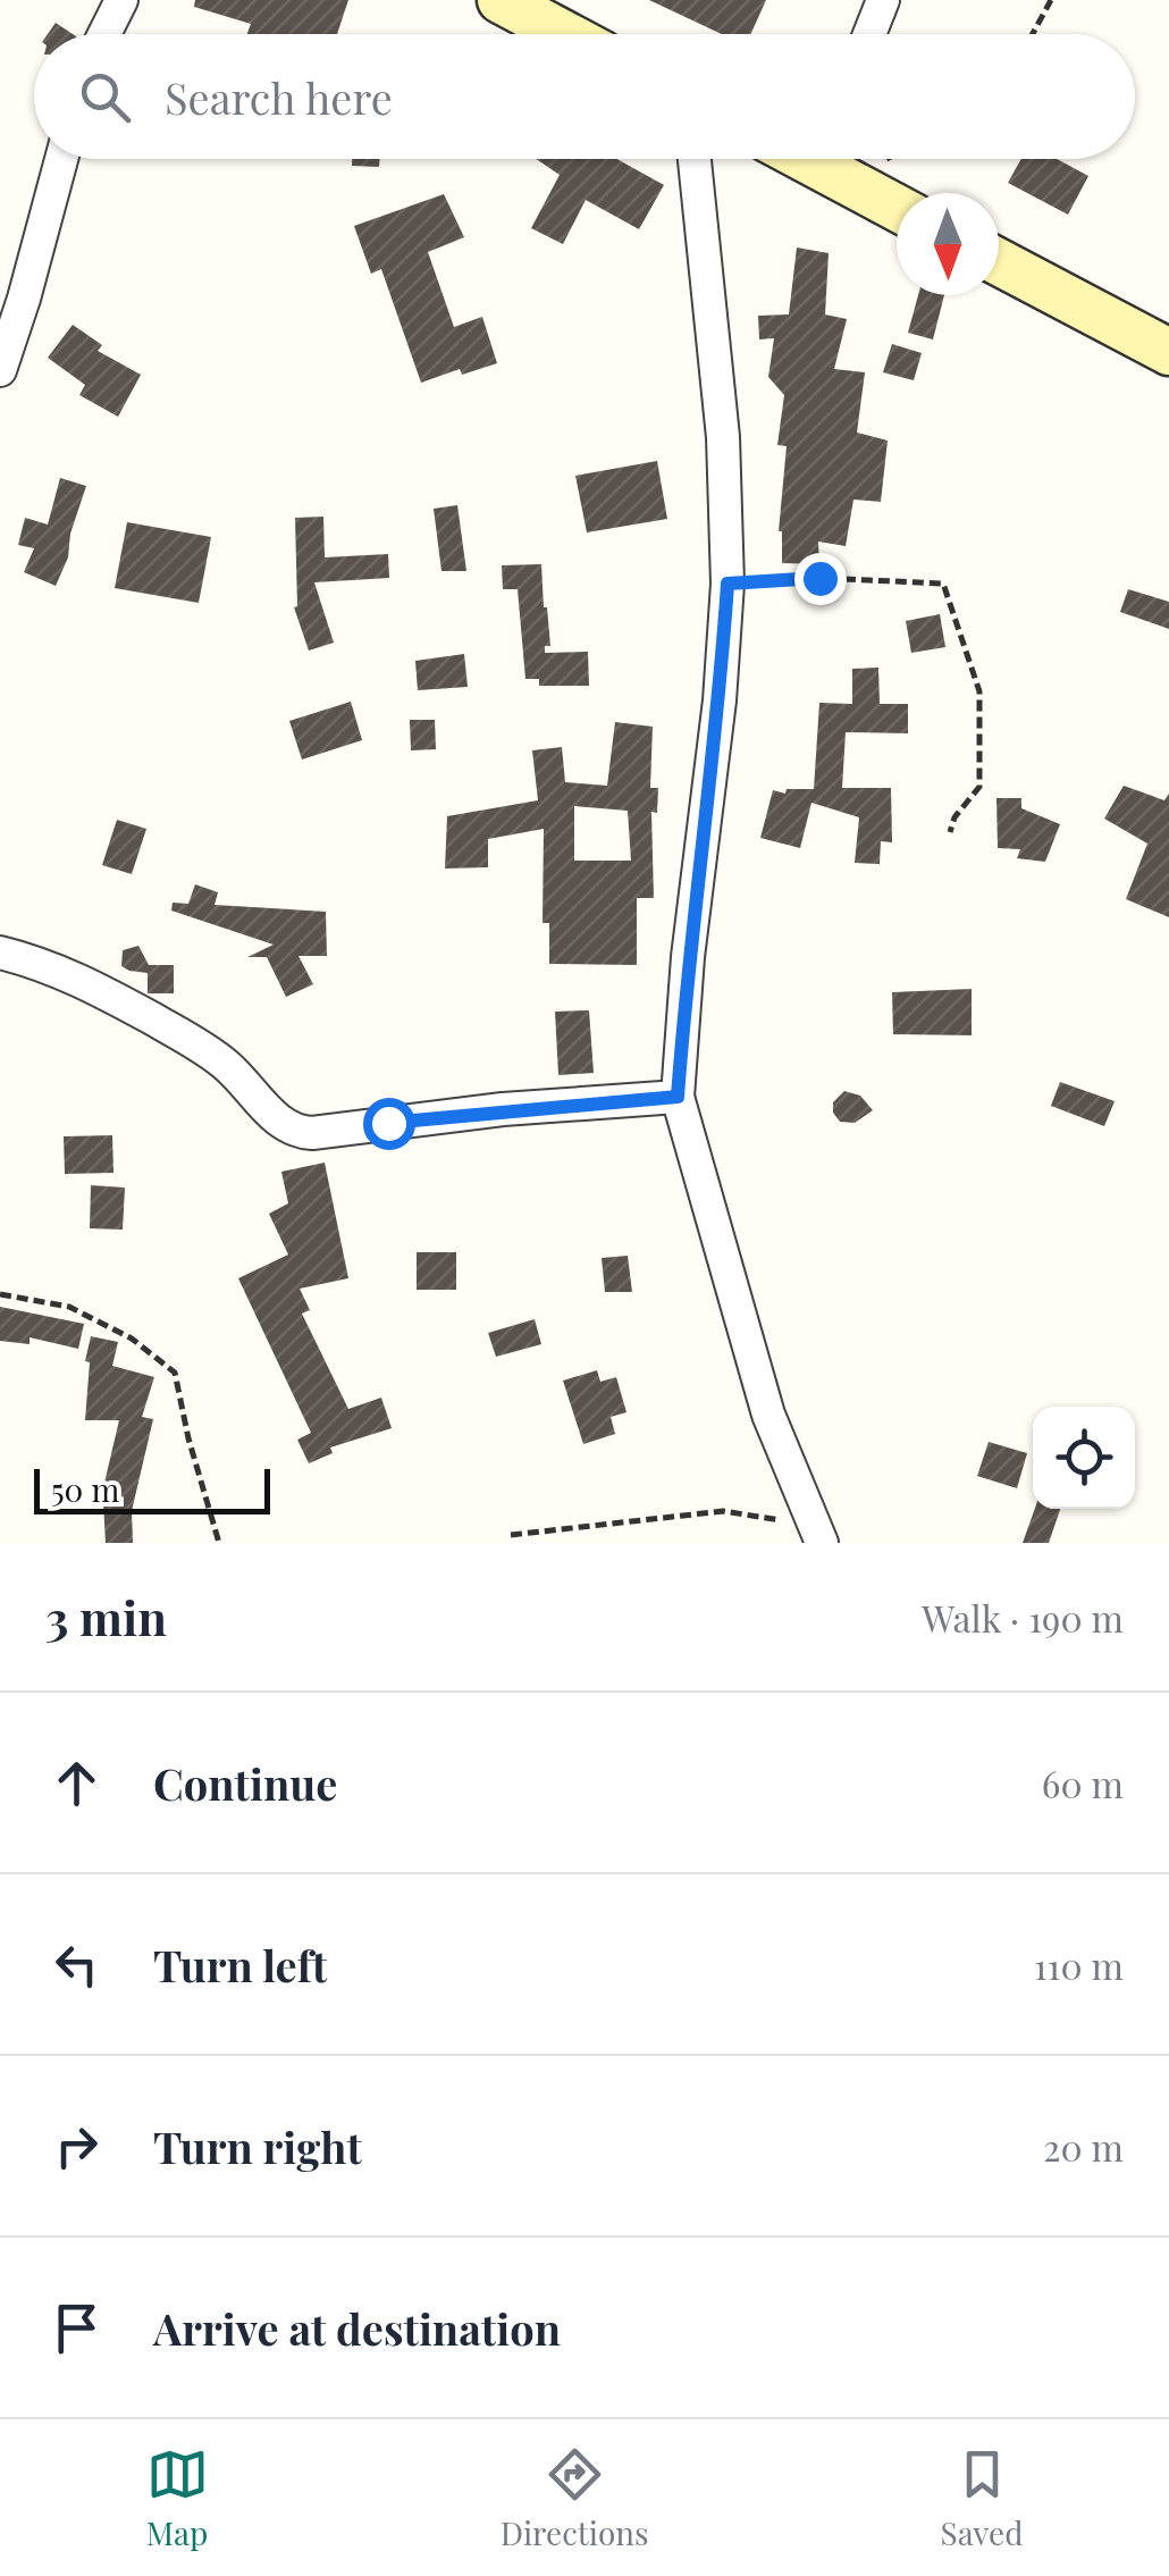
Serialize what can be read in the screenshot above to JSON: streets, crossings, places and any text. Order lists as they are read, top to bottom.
{
  "scale_bar": "50 m",
  "north": "bottom",
  "page": {
    "search": "Search here",
    "scale": "50 m",
    "heading": ["3 min", "Walk · 190 m"],
    "list": [
      ["Continue", "60 m"],
      ["Turn left", "110 m"],
      ["Turn right", "20 m"],
      "Arrive at destination"
    ],
    "nav": ["Map", "Directions", "Saved"]
  }
}
